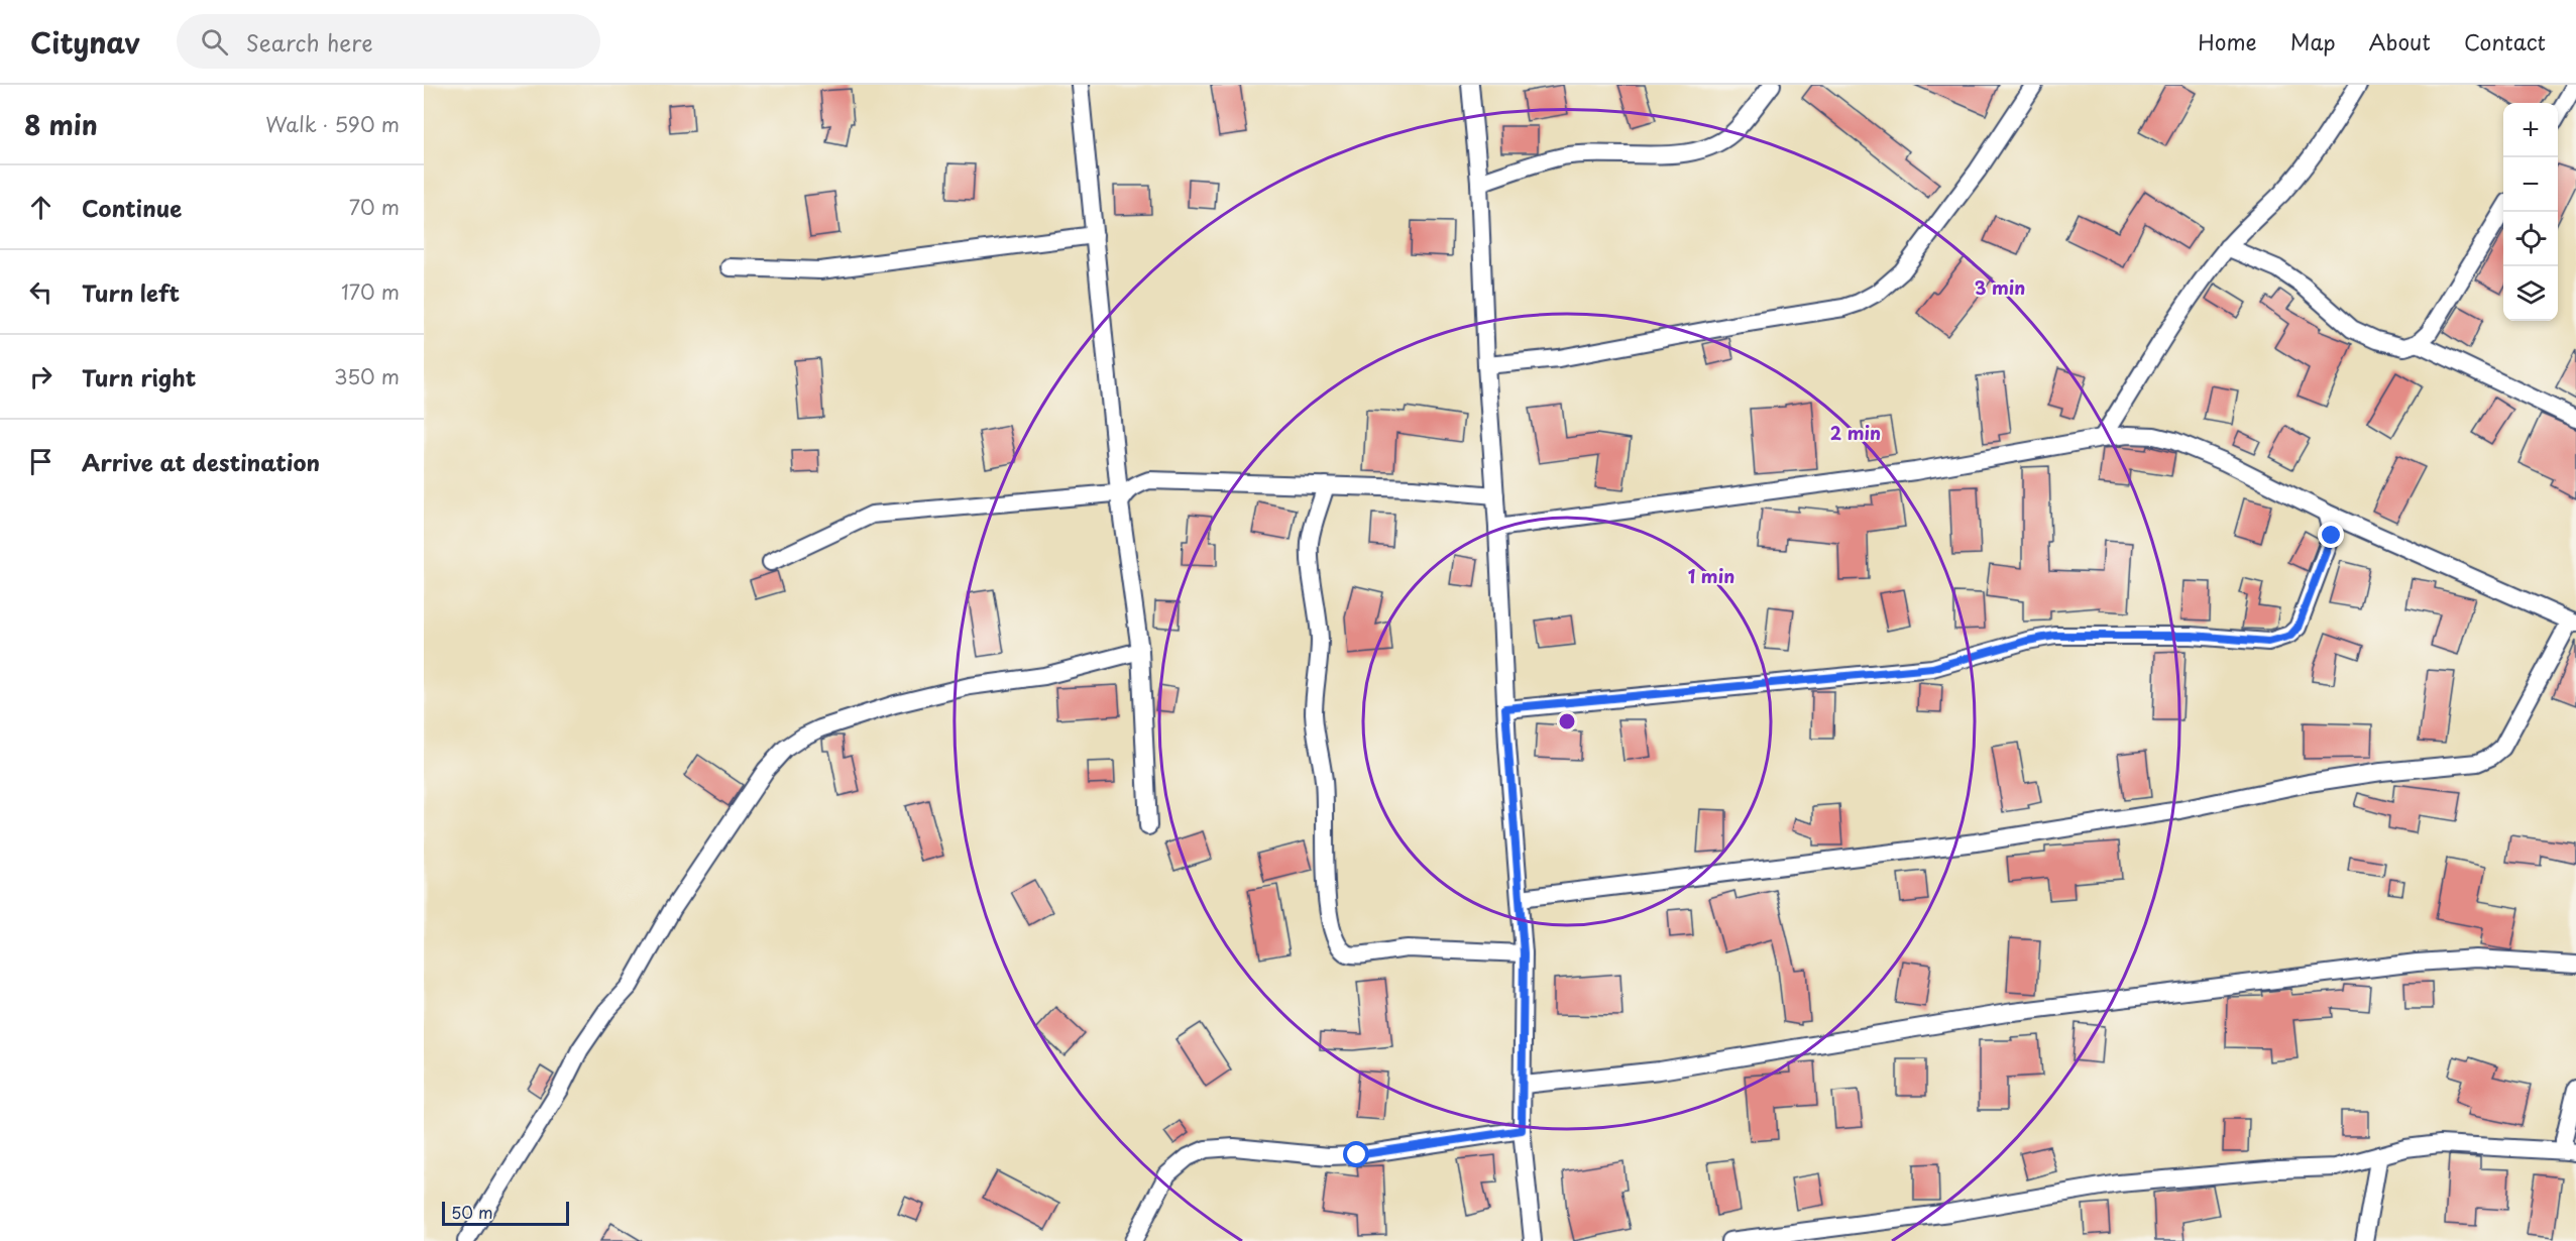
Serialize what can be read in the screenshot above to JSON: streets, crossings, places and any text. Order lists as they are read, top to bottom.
{
  "scale_bar": "50 m",
  "page": {
    "header": "Citynav",
    "search": "Search here",
    "nav": [
      "Home",
      "Map",
      "About",
      "Contact"
    ],
    "heading": ["8 min", "Walk · 590 m"],
    "map_buttons": ["+", "−"],
    "list": [
      ["Continue", "70 m"],
      ["Turn left", "170 m"],
      ["Turn right", "350 m"],
      "Arrive at destination"
    ],
    "scale": "50 m"
  },
  "rings": ["3 min", "2 min", "1 min"]
}
